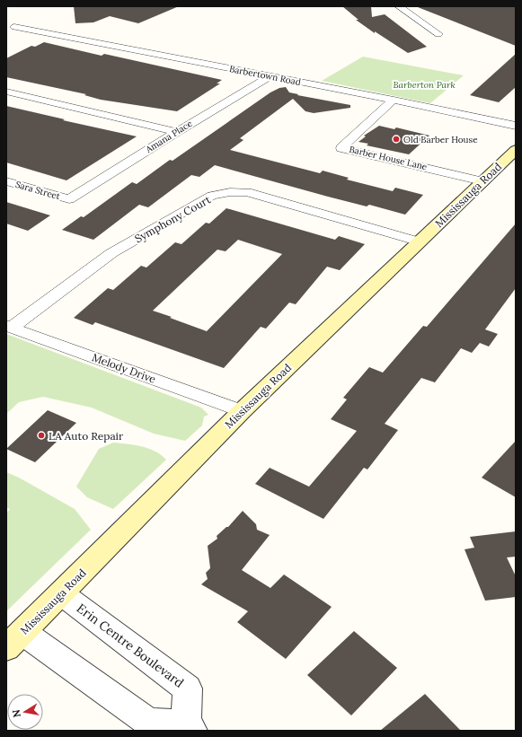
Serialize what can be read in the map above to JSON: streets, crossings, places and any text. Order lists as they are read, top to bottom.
{
  "streets": {
    "main road": ["Mississauga Road"],
    "street": [
      "Barbertown Road",
      "Amana Place",
      "Barber House Lane",
      "Sara Street",
      "Symphony Court",
      "Melody Drive",
      "Erin Centre Boulevard"
    ]
  },
  "crossings": [
    ["Barbertown Road", "Amana Place"],
    ["Barbertown Road", "Barber House Lane"],
    ["Amana Place", "Sara Street"],
    ["Barber House Lane", "Mississauga Road"],
    ["Mississauga Road", "Symphony Court"],
    ["Mississauga Road", "Melody Drive"],
    ["Mississauga Road", "Erin Centre Boulevard"],
    ["Symphony Court", "Melody Drive"]
  ],
  "parks": ["Barberton Park"],
  "places": ["Old Barber House", "LA Auto Repair"],
  "north": "left"
}
